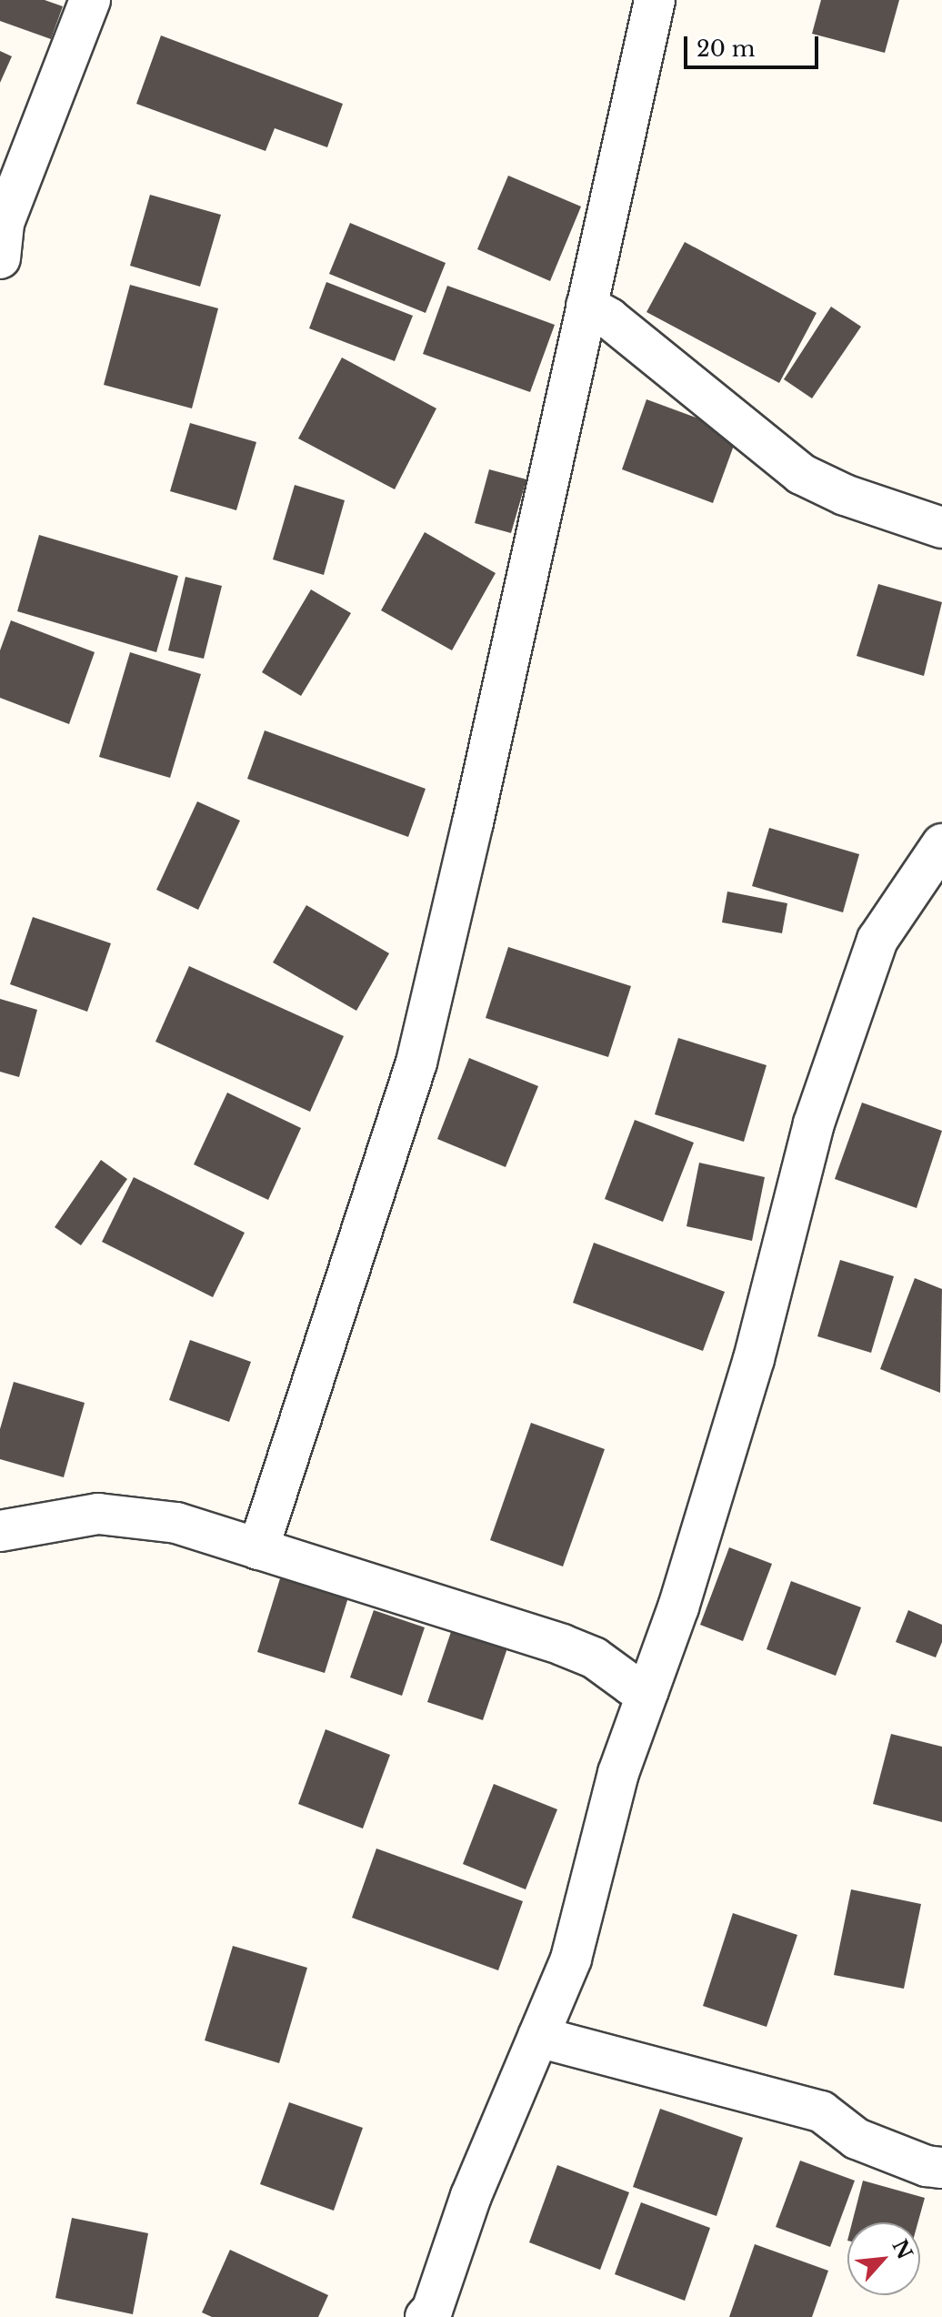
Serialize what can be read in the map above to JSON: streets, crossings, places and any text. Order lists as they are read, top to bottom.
{
  "scale_bar": "20 m",
  "north": "top right"
}
